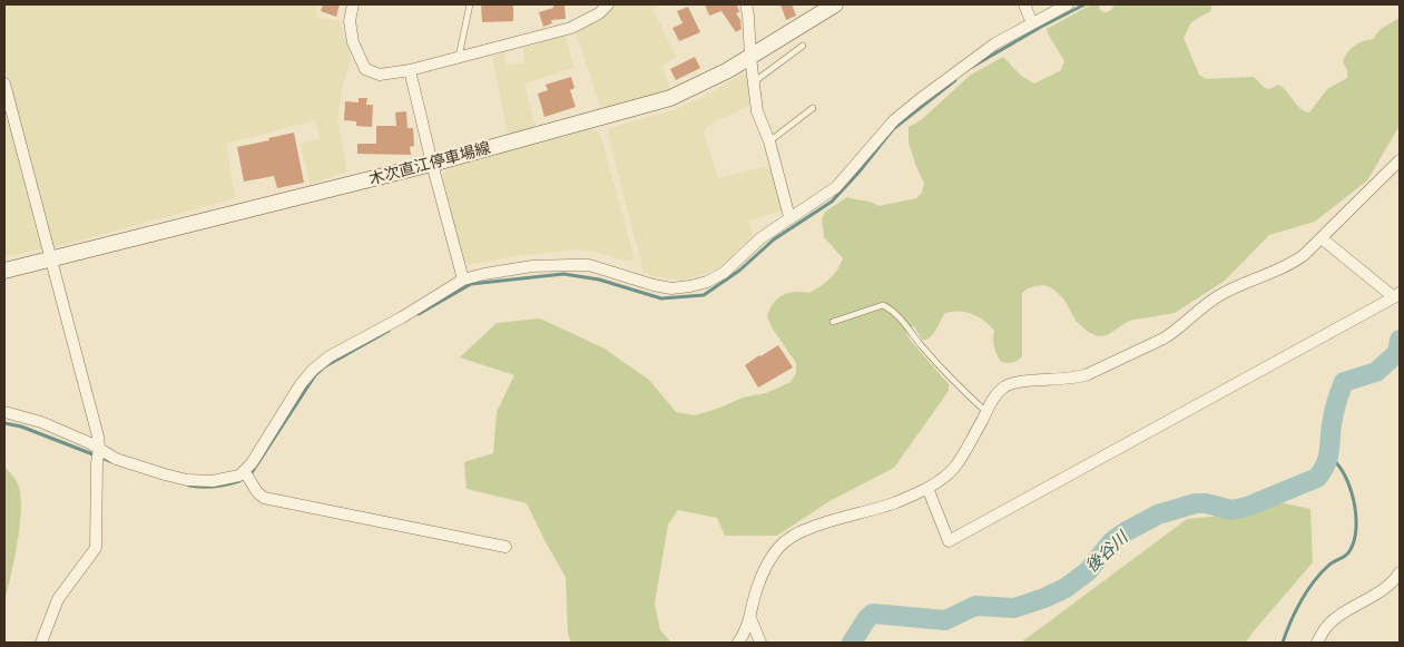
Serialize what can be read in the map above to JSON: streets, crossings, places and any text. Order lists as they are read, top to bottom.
{
  "streets": {
    "main road": ["木次直江停車場線"]
  },
  "water": ["後谷川"]
}
